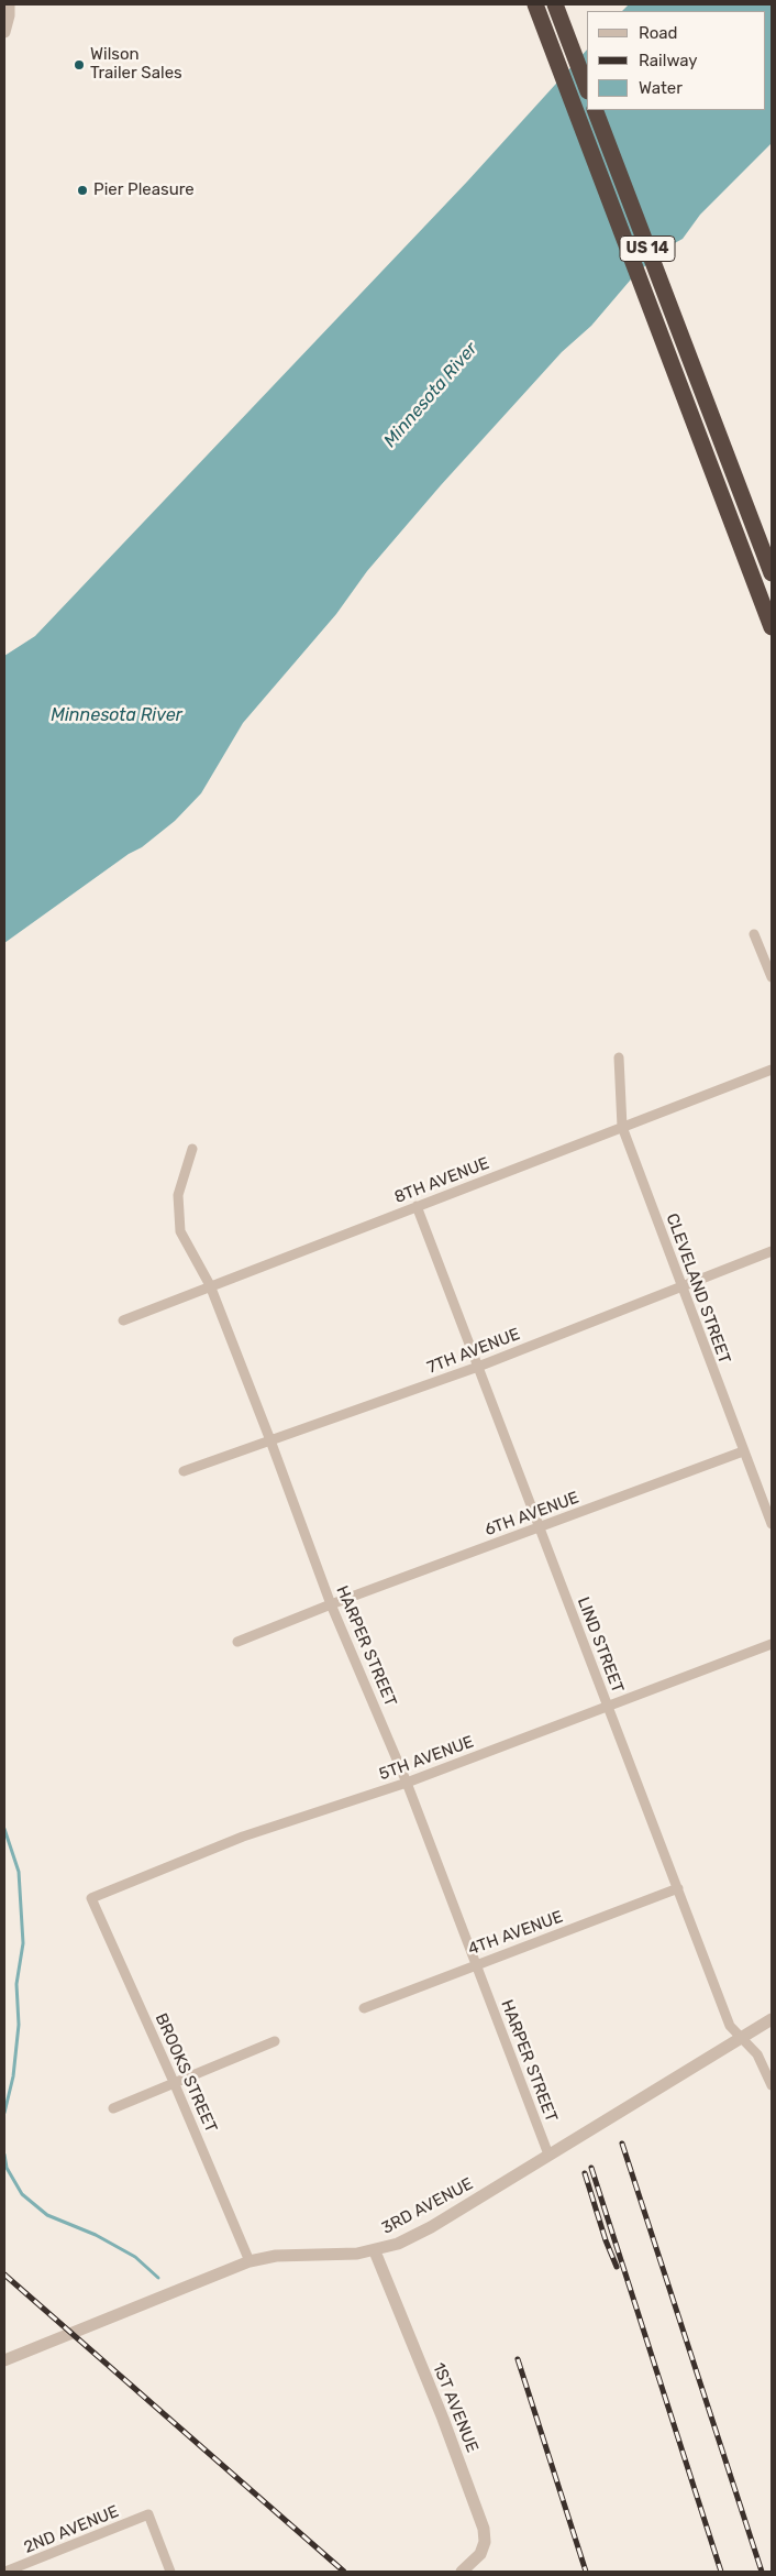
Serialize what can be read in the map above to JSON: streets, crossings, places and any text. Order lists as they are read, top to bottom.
{
  "streets": {
    "highway": ["US 14"],
    "street": [
      "8TH AVENUE",
      "CLEVELAND STREET",
      "7TH AVENUE",
      "6TH AVENUE",
      "LIND STREET",
      "HARPER STREET",
      "5TH AVENUE",
      "4TH AVENUE",
      "BROOKS STREET",
      "3RD AVENUE",
      "1ST AVENUE",
      "2ND AVENUE"
    ]
  },
  "crossings": [
    ["8TH AVENUE", "CLEVELAND STREET"],
    ["8TH AVENUE", "LIND STREET"],
    ["8TH AVENUE", "HARPER STREET"],
    ["CLEVELAND STREET", "7TH AVENUE"],
    ["CLEVELAND STREET", "6TH AVENUE"],
    ["7TH AVENUE", "LIND STREET"],
    ["7TH AVENUE", "HARPER STREET"],
    ["6TH AVENUE", "LIND STREET"],
    ["6TH AVENUE", "HARPER STREET"],
    ["LIND STREET", "5TH AVENUE"],
    ["LIND STREET", "4TH AVENUE"],
    ["LIND STREET", "3RD AVENUE"],
    ["HARPER STREET", "5TH AVENUE"],
    ["HARPER STREET", "4TH AVENUE"],
    ["HARPER STREET", "3RD AVENUE"],
    ["5TH AVENUE", "BROOKS STREET"],
    ["BROOKS STREET", "3RD AVENUE"],
    ["3RD AVENUE", "1ST AVENUE"]
  ],
  "water": ["Minnesota River"],
  "places": ["Wilson Trailer Sales", "Pier Pleasure"],
  "legend": ["Road", "Railway", "Water"]
}
